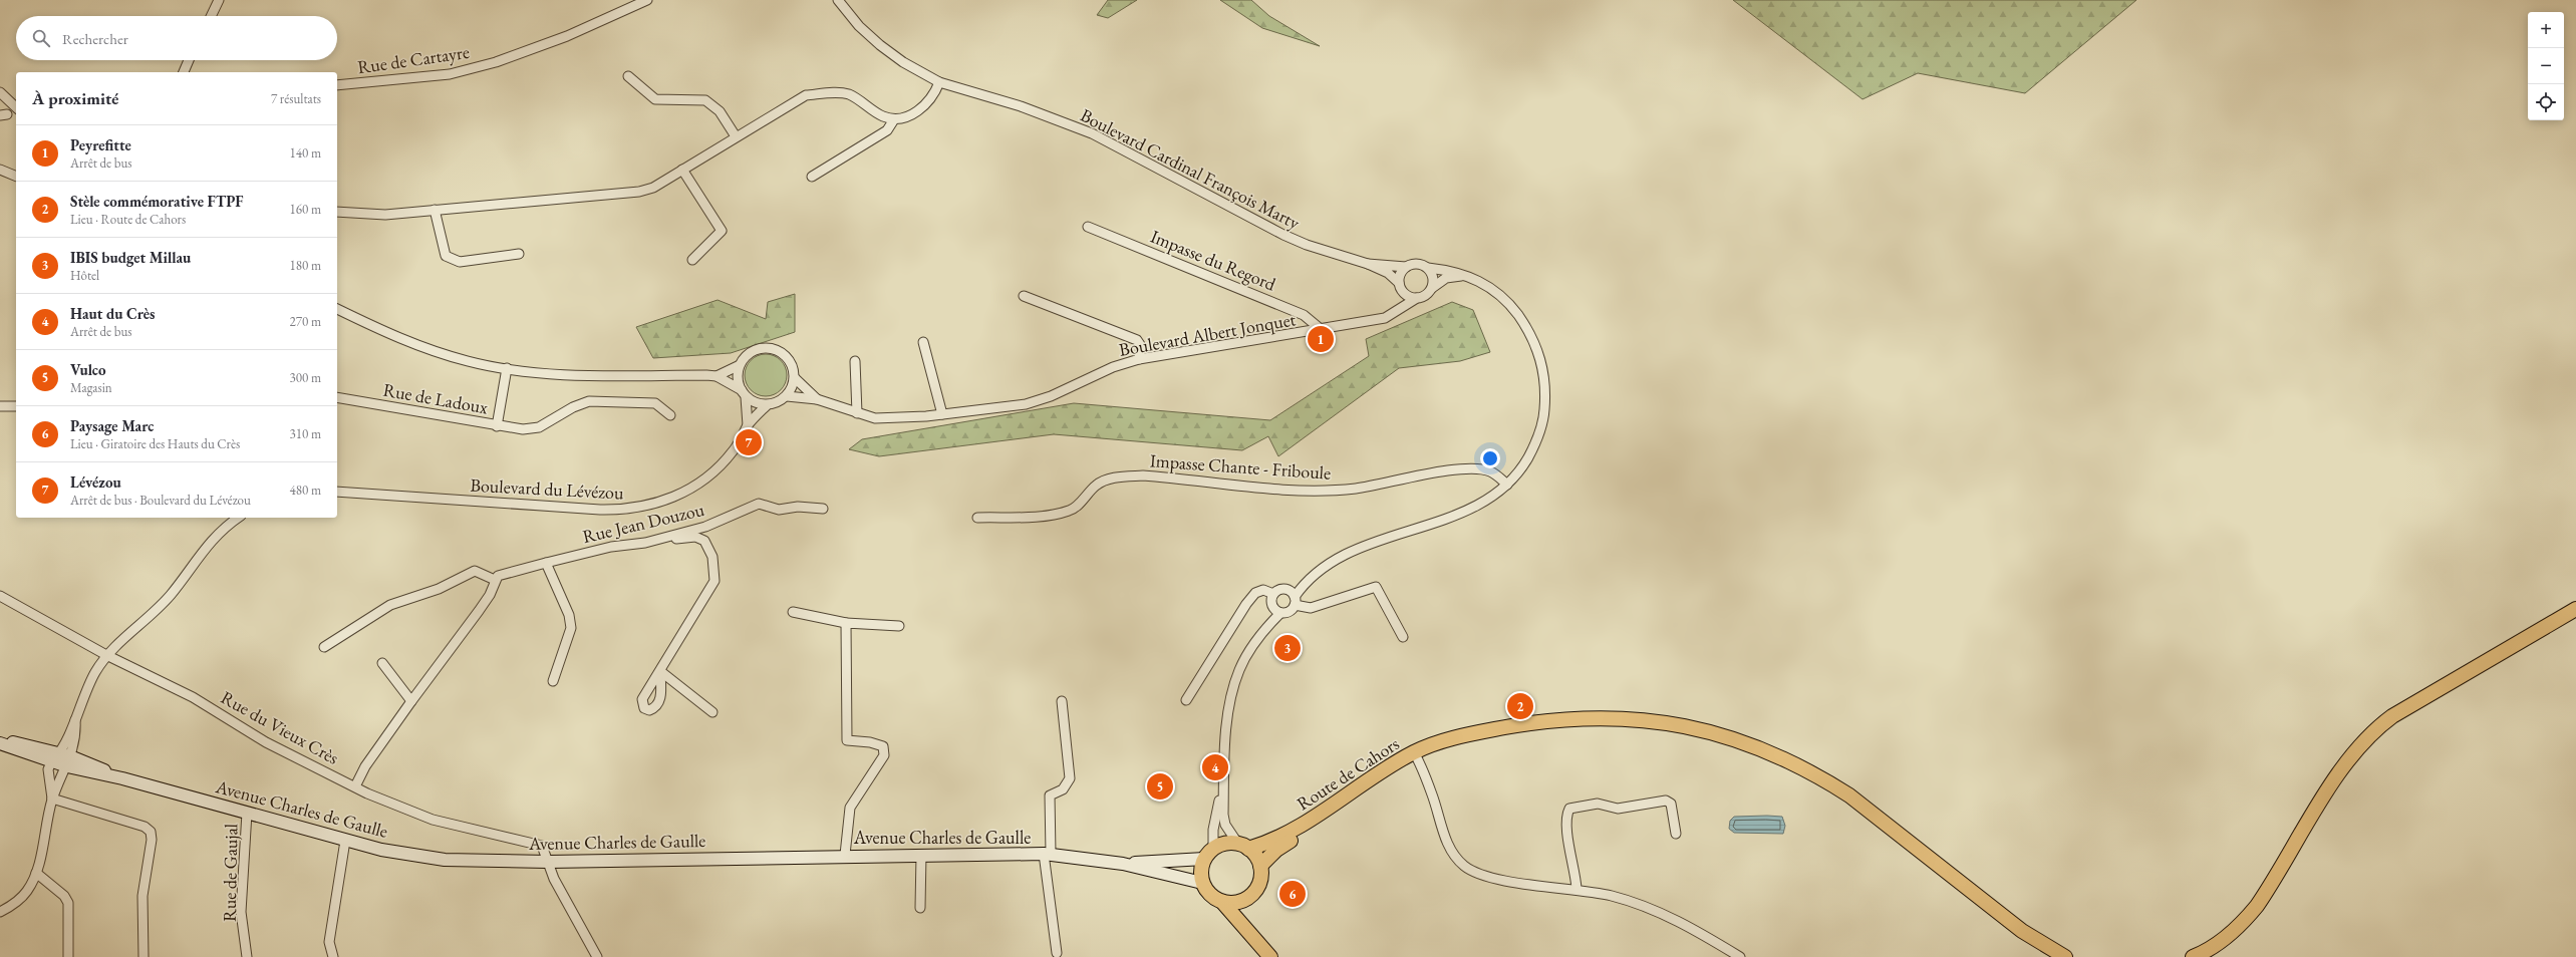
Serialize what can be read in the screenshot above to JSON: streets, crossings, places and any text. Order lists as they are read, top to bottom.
{
  "streets": {
    "main road": ["Route de Cahors", "Avenue Charles de Gaulle"],
    "street": [
      "Rue de Cartayre",
      "Boulevard Cardinal François Marty",
      "Impasse du Regord",
      "Boulevard Albert Jonquet",
      "Rue de Ladoux",
      "Impasse Chante - Friboule",
      "Boulevard du Lévézou",
      "Rue Jean Douzou",
      "Rue du Vieux Crès",
      "Rue de Gaujal"
    ]
  },
  "crossings": [
    ["Boulevard Cardinal François Marty", "Boulevard Albert Jonquet"],
    ["Impasse du Regord", "Boulevard Albert Jonquet"],
    ["Boulevard Albert Jonquet", "Boulevard du Lévézou"],
    ["Rue du Vieux Crès", "Avenue Charles de Gaulle"],
    ["Avenue Charles de Gaulle", "Rue de Gaujal"]
  ],
  "page": {
    "map_buttons": ["+", "−"],
    "search": "Rechercher",
    "heading": ["À proximité", "7 résultats"],
    "list": [
      {
        "mark": "1",
        "name": "Peyrefitte",
        "note": "Arrêt de bus",
        "value": "140 m"
      },
      {
        "mark": "2",
        "name": "Stèle commémorative FTPF",
        "note": "Lieu · Route de Cahors",
        "value": "160 m"
      },
      {
        "mark": "3",
        "name": "IBIS budget Millau",
        "note": "Hôtel",
        "value": "180 m"
      },
      {
        "mark": "4",
        "name": "Haut du Crès",
        "note": "Arrêt de bus",
        "value": "270 m"
      },
      {
        "mark": "5",
        "name": "Vulco",
        "note": "Magasin",
        "value": "300 m"
      },
      {
        "mark": "6",
        "name": "Paysage Marc",
        "note": "Lieu · Giratoire des Hauts du Crès",
        "value": "310 m"
      },
      {
        "mark": "7",
        "name": "Lévézou",
        "note": "Arrêt de bus · Boulevard du Lévézou",
        "value": "480 m"
      }
    ],
    "pins": [
      "1",
      "7",
      "3",
      "2",
      "4",
      "5",
      "6"
    ]
  }
}
